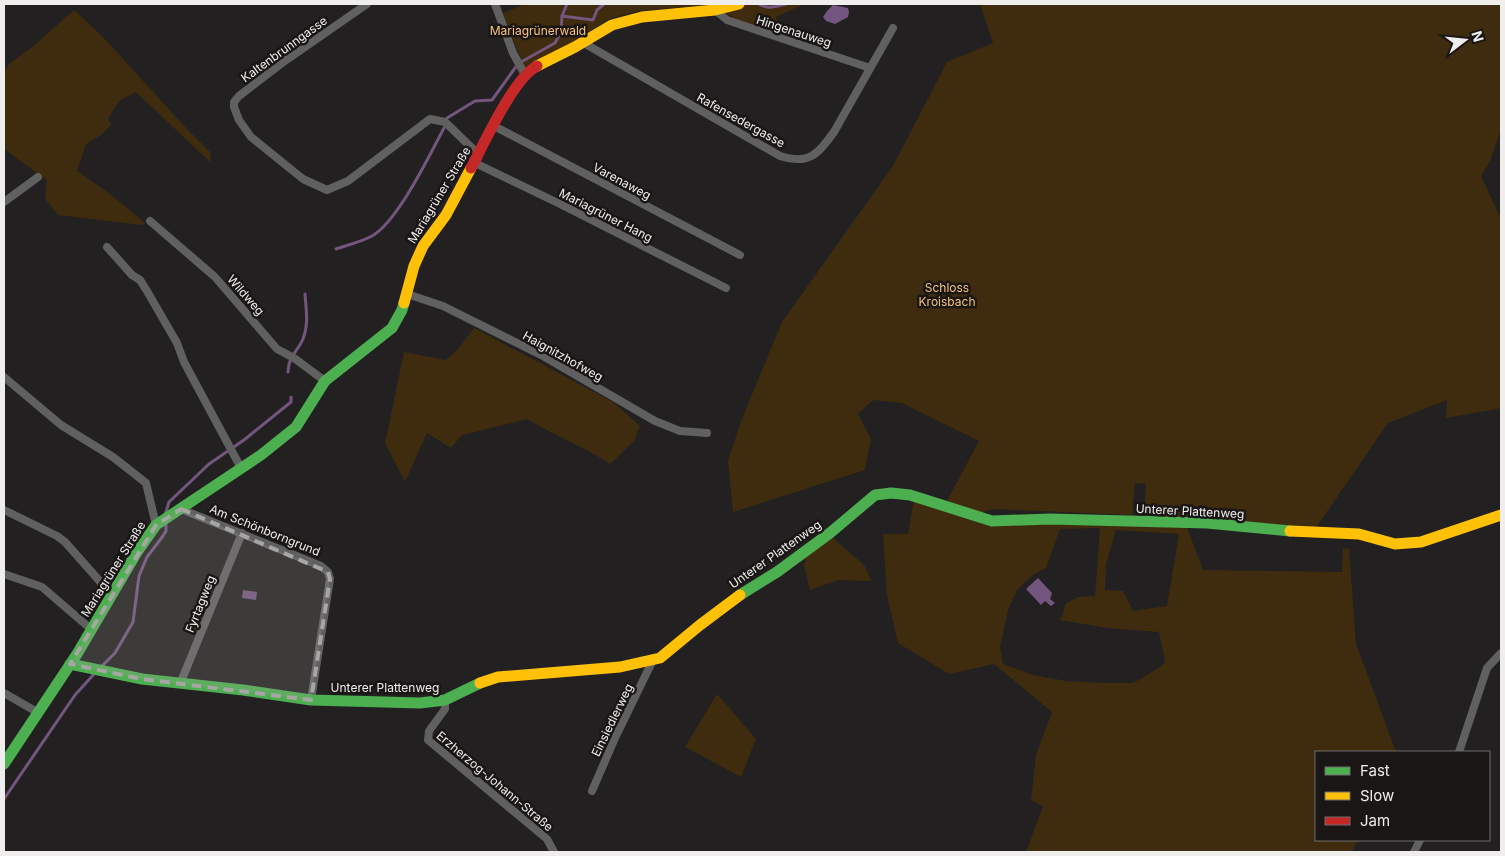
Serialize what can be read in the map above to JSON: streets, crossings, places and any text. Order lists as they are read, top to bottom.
{
  "streets": {
    "street": [
      "Hingenauweg",
      "Kaltenbrunngasse",
      "Rafensedergasse",
      "Varenaweg",
      "Mariagrüner Straße",
      "Mariagrüner Hang",
      "Wildweg",
      "Haignitzhofweg",
      "Unterer Plattenweg",
      "Am Schönborngrund",
      "Fyrtagweg",
      "Einsiedlerweg",
      "Erzherzog-Johann-Straße"
    ]
  },
  "crossings": [
    ["Hingenauweg", "Rafensedergasse"],
    ["Hingenauweg", "Mariagrüner Straße"],
    ["Kaltenbrunngasse", "Mariagrüner Straße"],
    ["Kaltenbrunngasse", "Mariagrüner Hang"],
    ["Rafensedergasse", "Mariagrüner Straße"],
    ["Varenaweg", "Mariagrüner Straße"],
    ["Mariagrüner Straße", "Mariagrüner Hang"],
    ["Mariagrüner Straße", "Wildweg"],
    ["Mariagrüner Straße", "Haignitzhofweg"],
    ["Mariagrüner Straße", "Unterer Plattenweg"],
    ["Mariagrüner Straße", "Am Schönborngrund"],
    ["Unterer Plattenweg", "Am Schönborngrund"],
    ["Unterer Plattenweg", "Fyrtagweg"],
    ["Unterer Plattenweg", "Einsiedlerweg"],
    ["Unterer Plattenweg", "Erzherzog-Johann-Straße"],
    ["Am Schönborngrund", "Fyrtagweg"]
  ],
  "parks": ["Mariagrünerwald", "Schloss Kroisbach"],
  "legend": ["Fast", "Slow", "Jam"],
  "north": "right"
}
